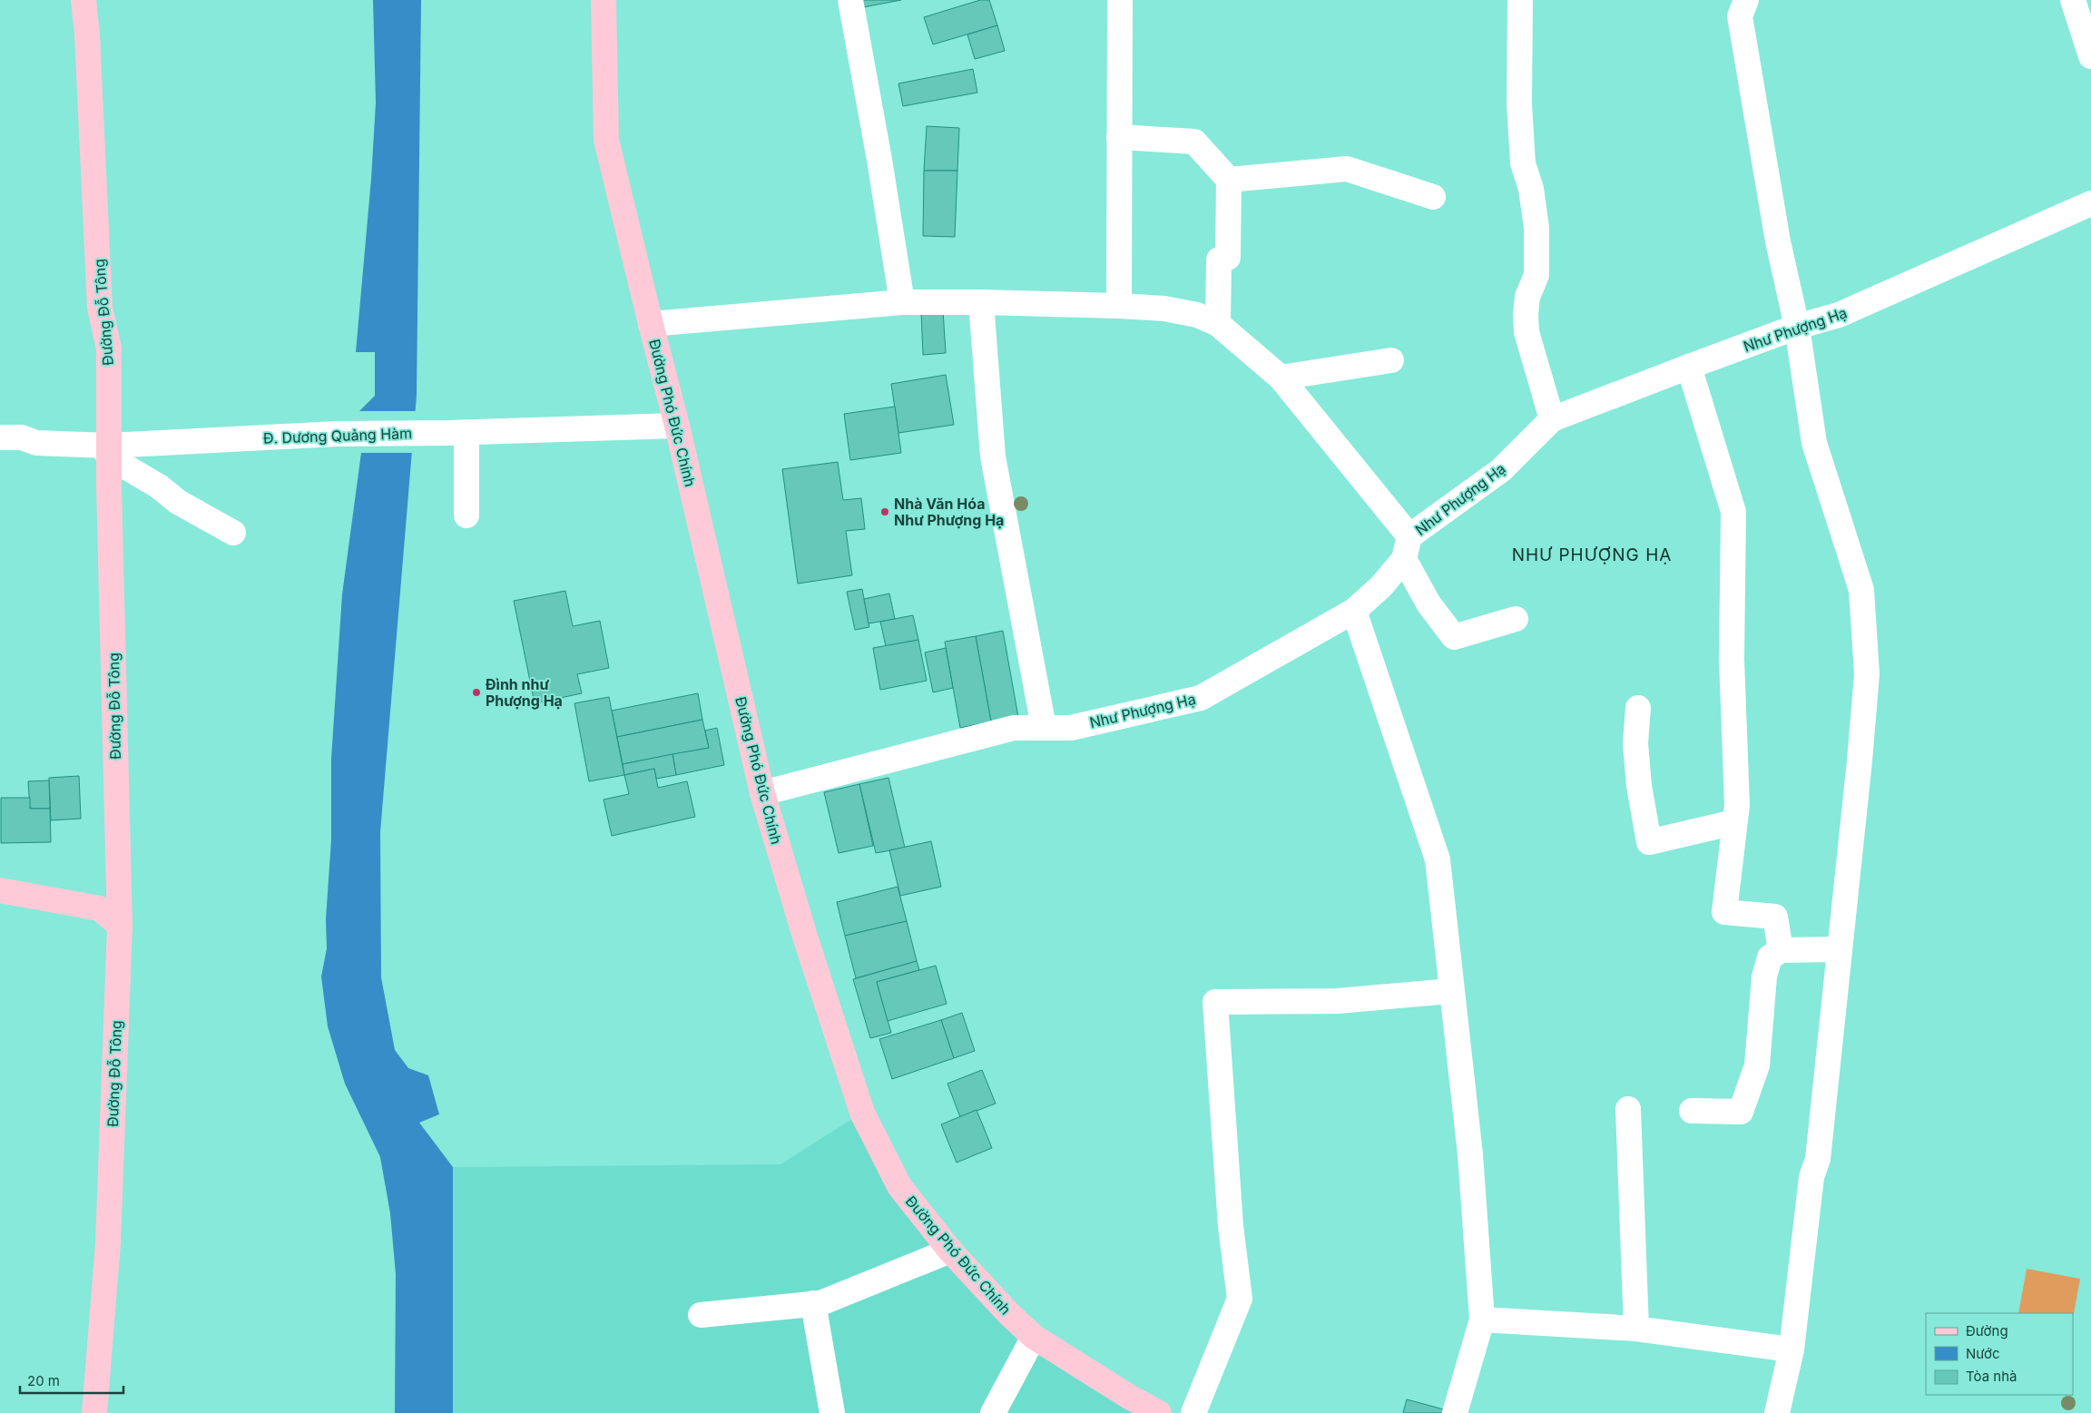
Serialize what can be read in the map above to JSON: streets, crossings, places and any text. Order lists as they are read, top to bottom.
{
  "streets": {
    "main road": ["Đường Đỗ Tông", "Đường Phó Đức Chính"],
    "street": ["Như Phượng Hạ", "Đ. Dương Quảng Hàm"]
  },
  "crossings": [
    ["Đường Đỗ Tông", "Đ. Dương Quảng Hàm"],
    ["Như Phượng Hạ", "Đường Phó Đức Chính"],
    ["Đường Phó Đức Chính", "Đ. Dương Quảng Hàm"]
  ],
  "districts": ["NHƯ PHƯỢNG HẠ"],
  "places": ["Nhà Văn Hóa Như Phượng Hạ", "Đình như Phượng Hạ"],
  "legend": ["Đường", "Nước", "Tòa nhà"],
  "scale_bar": "20 m"
}
